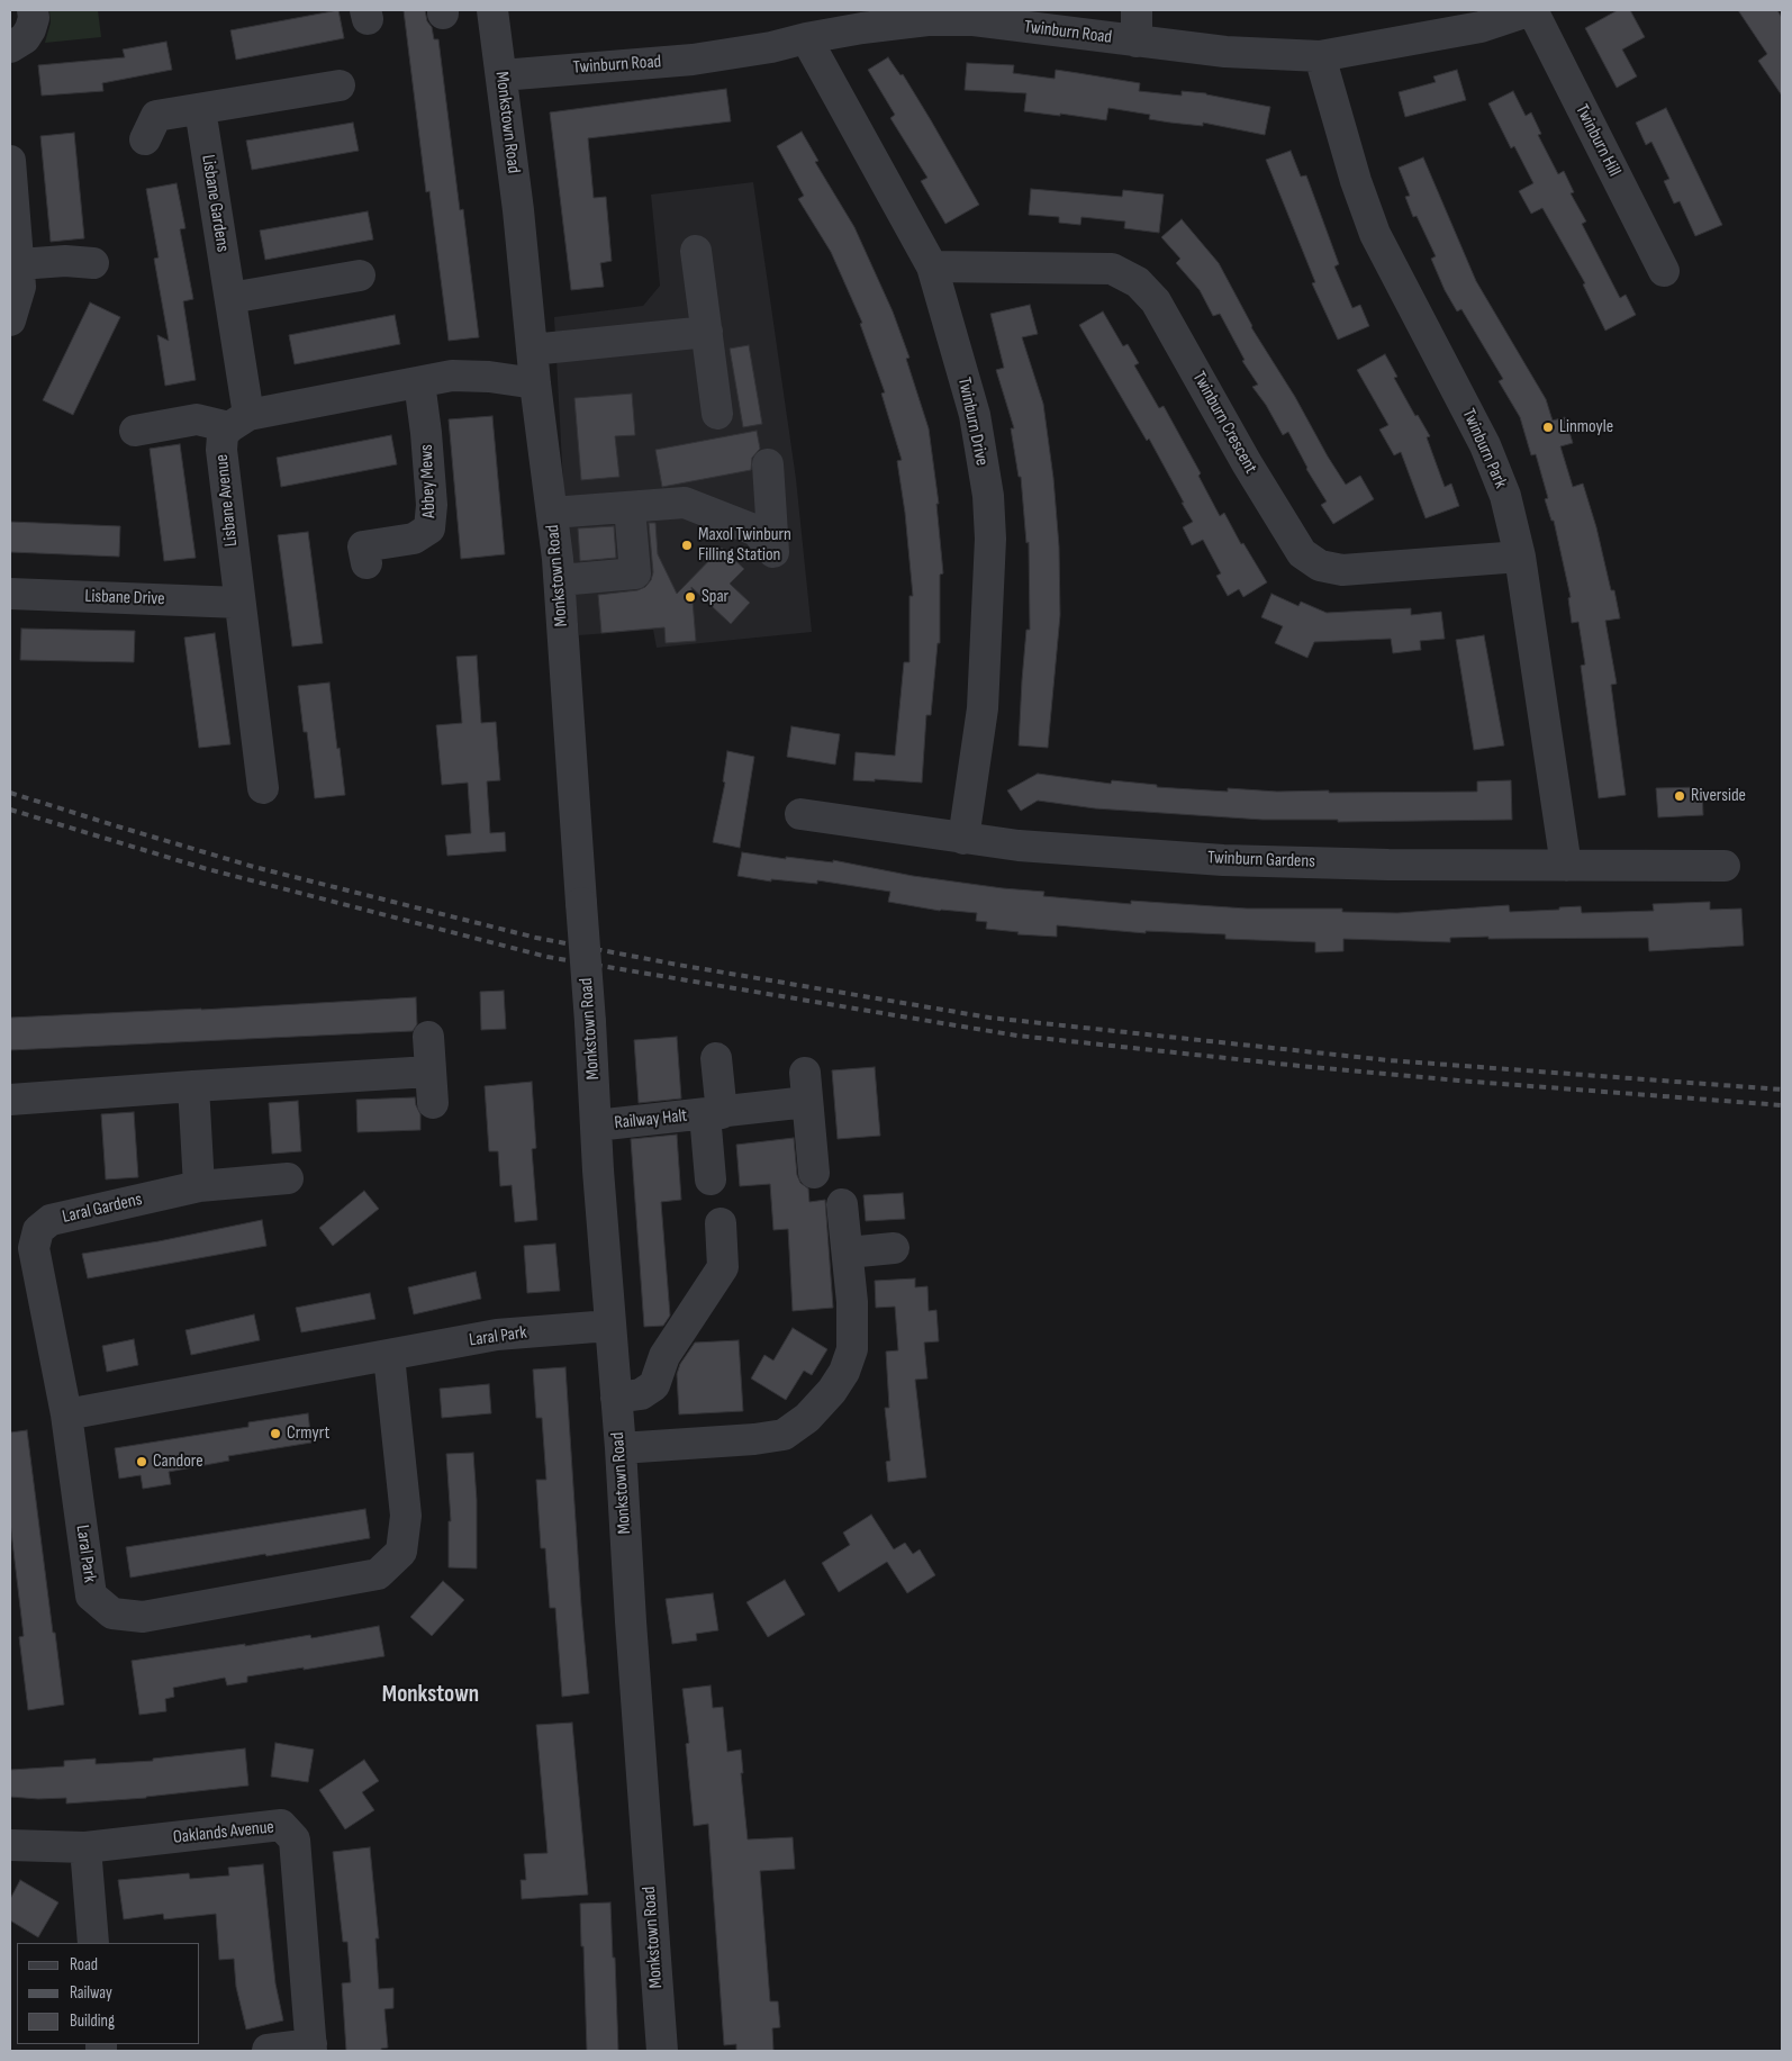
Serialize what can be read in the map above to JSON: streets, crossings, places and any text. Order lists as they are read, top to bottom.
{
  "streets": {
    "street": [
      "Twinburn Road",
      "Monkstown Road",
      "Twinburn Hill",
      "Lisbane Gardens",
      "Twinburn Drive",
      "Twinburn Crescent",
      "Twinburn Park",
      "Abbey Mews",
      "Lisbane Avenue",
      "Lisbane Drive",
      "Twinburn Gardens",
      "Railway Halt",
      "Laral Gardens",
      "Laral Park",
      "Oaklands Avenue"
    ]
  },
  "crossings": [
    ["Twinburn Road", "Monkstown Road"],
    ["Twinburn Road", "Twinburn Hill"],
    ["Twinburn Road", "Twinburn Drive"],
    ["Twinburn Road", "Twinburn Park"],
    ["Monkstown Road", "Railway Halt"],
    ["Monkstown Road", "Laral Park"],
    ["Lisbane Gardens", "Lisbane Avenue"],
    ["Twinburn Drive", "Twinburn Crescent"],
    ["Twinburn Drive", "Twinburn Gardens"],
    ["Twinburn Crescent", "Twinburn Park"],
    ["Twinburn Park", "Twinburn Gardens"],
    ["Lisbane Avenue", "Lisbane Drive"],
    ["Laral Gardens", "Laral Park"]
  ],
  "districts": ["Monkstown"],
  "places": [
    "Linmoyle",
    "Maxol Twinburn Filling Station",
    "Spar",
    "Riverside",
    "Crmyrt",
    "Candore"
  ],
  "legend": ["Road", "Railway", "Building"]
}
